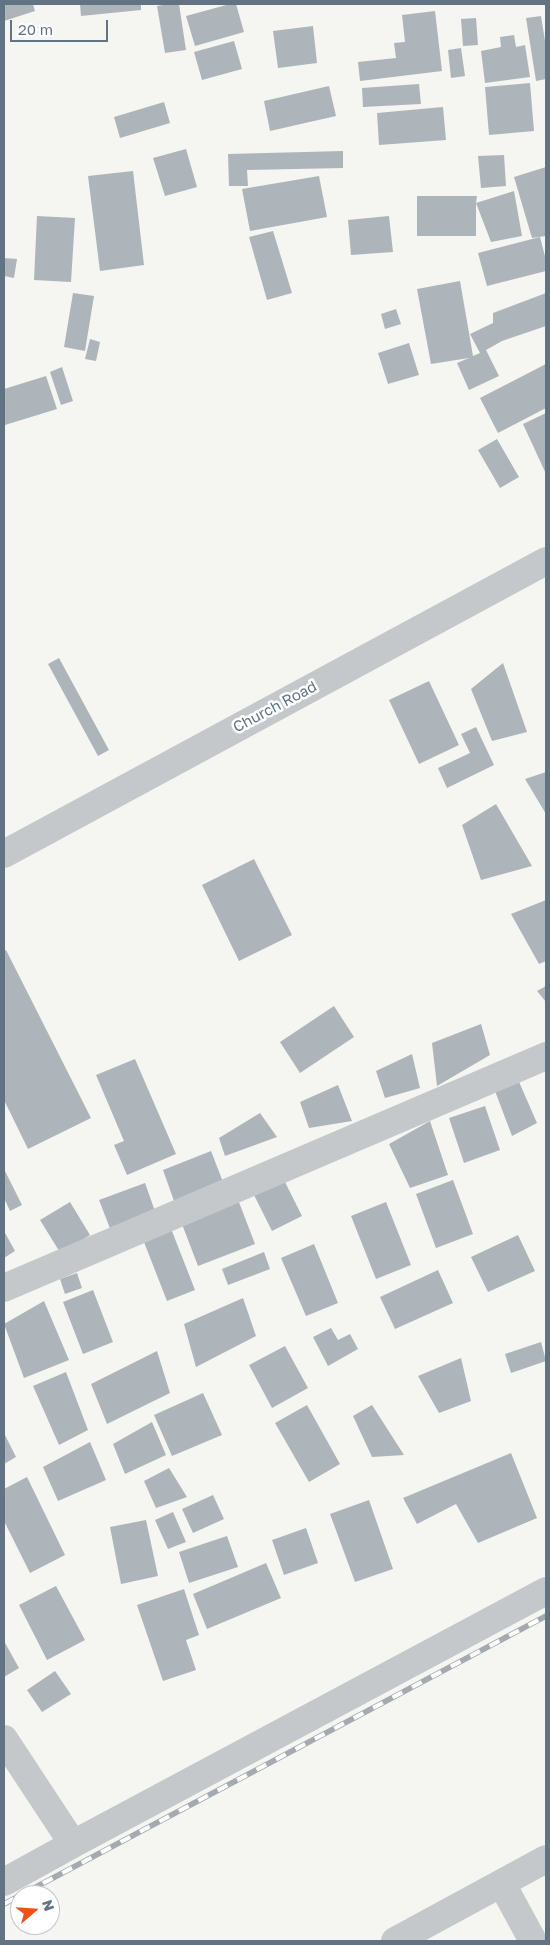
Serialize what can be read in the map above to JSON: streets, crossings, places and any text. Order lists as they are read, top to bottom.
{
  "streets": {
    "street": ["Church Road"]
  },
  "scale_bar": "20 m",
  "north": "right"
}
